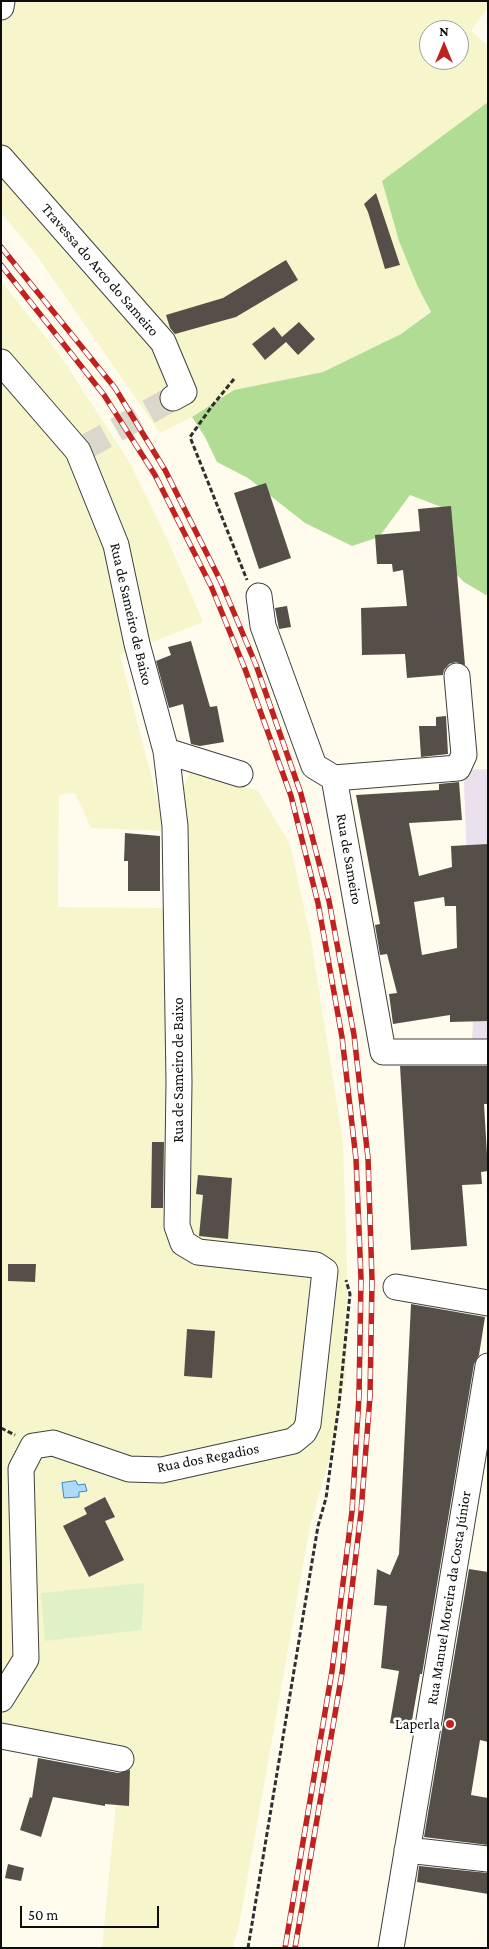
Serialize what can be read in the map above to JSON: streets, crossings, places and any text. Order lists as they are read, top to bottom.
{
  "streets": {
    "street": [
      "Travessa do Arco do Sameiro",
      "Rua de Sameiro de Baixo",
      "Rua de Sameiro",
      "Rua dos Regadios",
      "Rua Manuel Moreira da Costa Júnior"
    ]
  },
  "crossings": [
    ["Rua de Sameiro de Baixo", "Rua dos Regadios"]
  ],
  "places": ["Laperla"],
  "scale_bar": "50 m",
  "north": "top"
}
